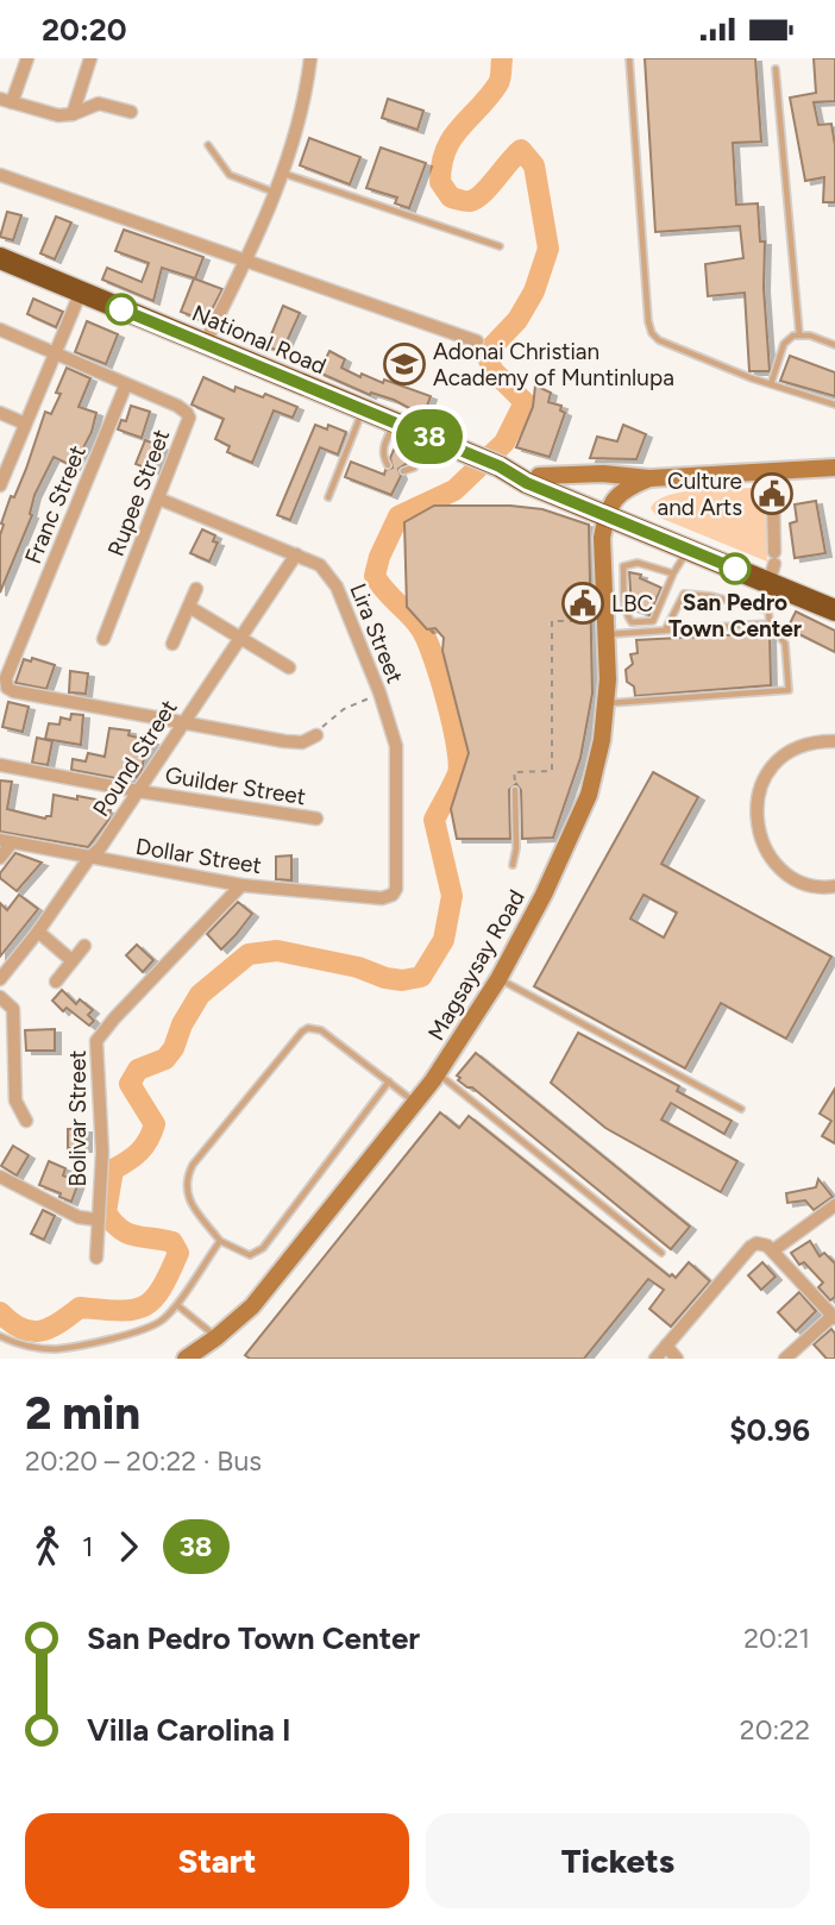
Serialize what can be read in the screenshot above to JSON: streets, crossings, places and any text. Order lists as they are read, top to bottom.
{
  "streets": {
    "highway": ["National Road"],
    "main road": ["Magsaysay Road"],
    "street": [
      "Rupee Street",
      "Franc Street",
      "Lira Street",
      "Pound Street",
      "Guilder Street",
      "Dollar Street",
      "Bolivar Street"
    ]
  },
  "crossings": [
    ["Rupee Street", "Franc Street"],
    ["Rupee Street", "Lira Street"],
    ["Lira Street", "Pound Street"],
    ["Lira Street", "Dollar Street"],
    ["Pound Street", "Guilder Street"],
    ["Pound Street", "Dollar Street"],
    ["Dollar Street", "Bolivar Street"]
  ],
  "places": {
    "school or university": ["Adonai Christian Academy of Muntinlupa"],
    "public building": ["Culture and Arts", "LBC"],
    "other": ["San Pedro Town Center"]
  },
  "lines": ["bus line 38"],
  "page": {
    "status": "20:20",
    "on_map": "38",
    "heading": ["2 min", "20:20 – 20:22 · Bus", "$0.96"],
    "legs": ["1", "38"],
    "list": [
      {
        "name": "San Pedro Town Center",
        "value": "20:21"
      },
      {
        "name": "Villa Carolina I",
        "value": "20:22"
      }
    ],
    "buttons": ["Start", "Tickets"]
  }
}
